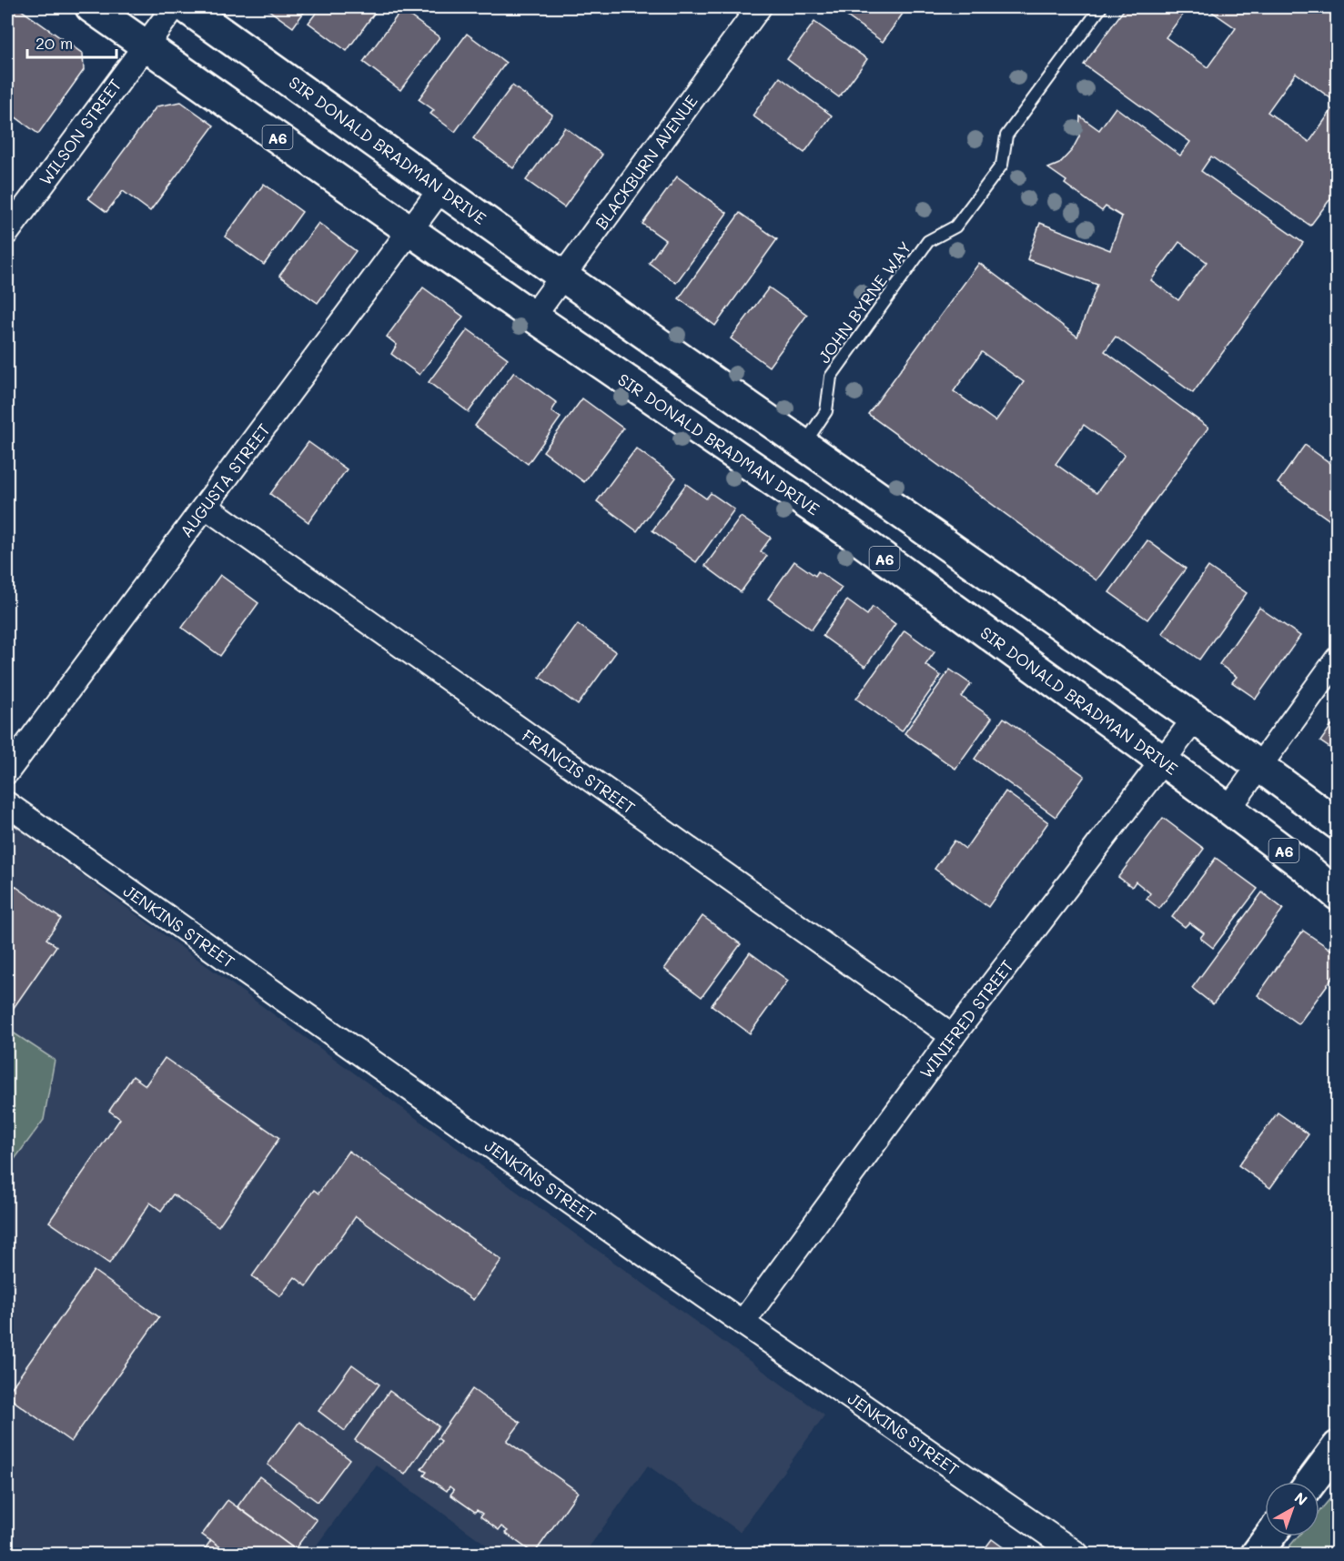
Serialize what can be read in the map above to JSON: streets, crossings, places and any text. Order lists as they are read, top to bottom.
{
  "streets": {
    "main road": ["A6", "SIR DONALD BRADMAN DRIVE"],
    "street": [
      "WILSON STREET",
      "BLACKBURN AVENUE",
      "AUGUSTA STREET",
      "FRANCIS STREET",
      "JENKINS STREET",
      "WINIFRED STREET"
    ],
    "lane": ["JOHN BYRNE WAY"]
  },
  "crossings": [
    ["WILSON STREET", "SIR DONALD BRADMAN DRIVE"],
    ["SIR DONALD BRADMAN DRIVE", "BLACKBURN AVENUE"],
    ["SIR DONALD BRADMAN DRIVE", "JOHN BYRNE WAY"],
    ["SIR DONALD BRADMAN DRIVE", "AUGUSTA STREET"],
    ["SIR DONALD BRADMAN DRIVE", "WINIFRED STREET"],
    ["AUGUSTA STREET", "FRANCIS STREET"],
    ["FRANCIS STREET", "WINIFRED STREET"],
    ["JENKINS STREET", "WINIFRED STREET"]
  ],
  "scale_bar": "20 m",
  "north": "top right"
}
